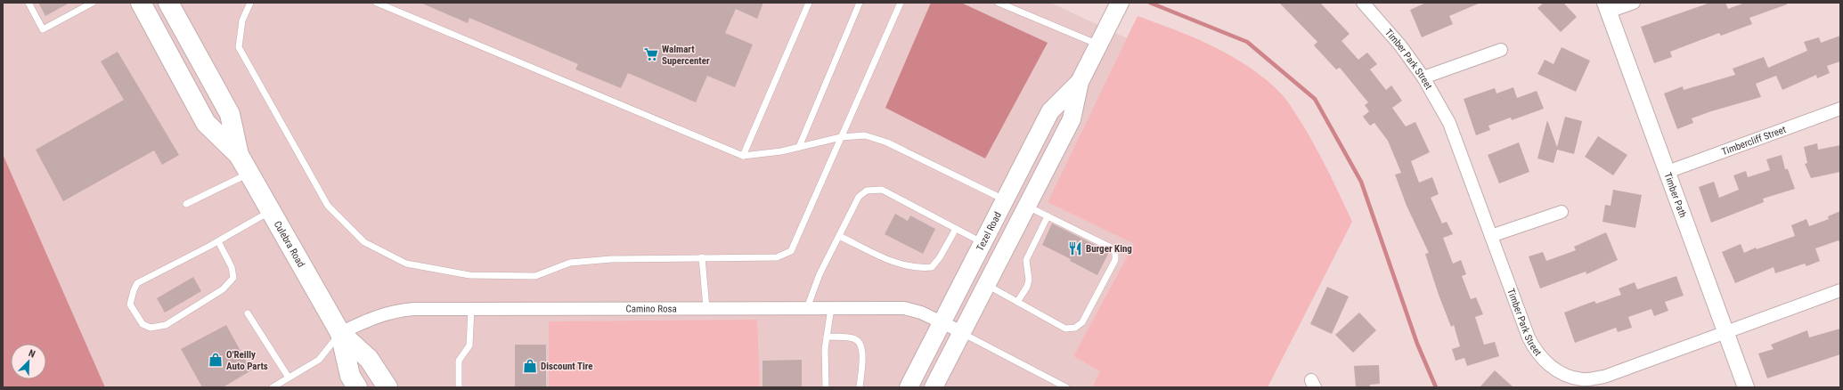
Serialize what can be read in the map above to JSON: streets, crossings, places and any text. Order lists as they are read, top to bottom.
{
  "streets": {
    "main road": ["Tezel Road", "Culebra Road"],
    "street": [
      "Timber Park Street",
      "Timbercliff Street",
      "Timber Path",
      "Camino Rosa"
    ]
  },
  "crossings": [
    ["Timber Park Street", "Timber Path"],
    ["Timbercliff Street", "Timber Path"],
    ["Tezel Road", "Camino Rosa"],
    ["Culebra Road", "Camino Rosa"]
  ],
  "places": {
    "supermarket": ["Walmart Supercenter"],
    "restaurant": ["Burger King"],
    "shop": ["O'Reilly Auto Parts", "Discount Tire"]
  },
  "north": "top right"
}
